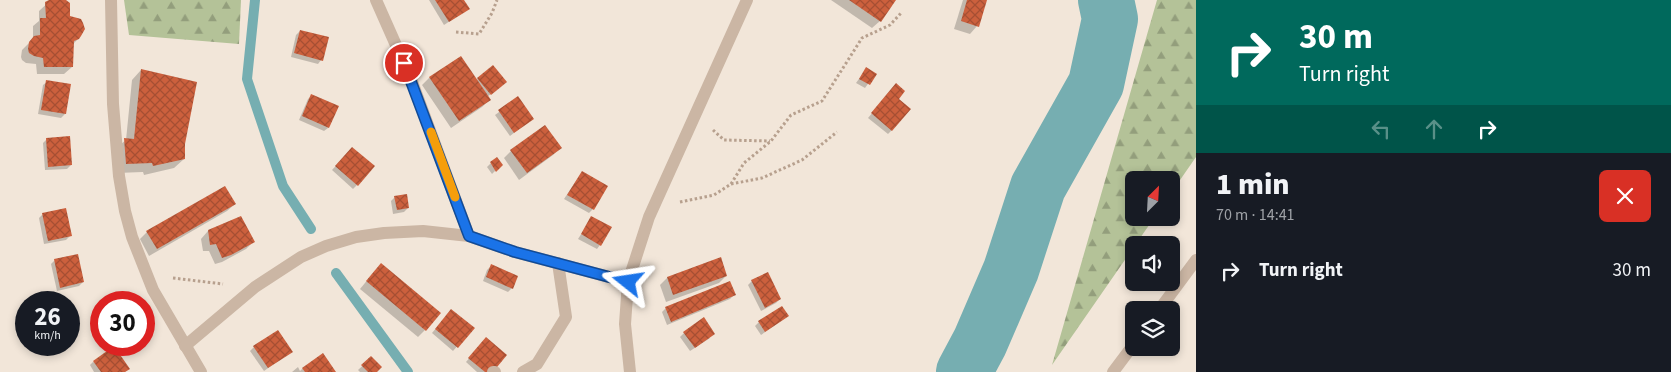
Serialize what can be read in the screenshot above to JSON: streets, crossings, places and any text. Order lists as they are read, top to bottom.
{
  "north": "top right",
  "page": {
    "turn": ["30 m", "Turn right"],
    "heading": ["1 min", "70 m · 14:41"],
    "list": [
      {
        "name": "Turn right",
        "value": "30 m"
      }
    ],
    "speed": "26 km/h",
    "limit": "30"
  }
}
